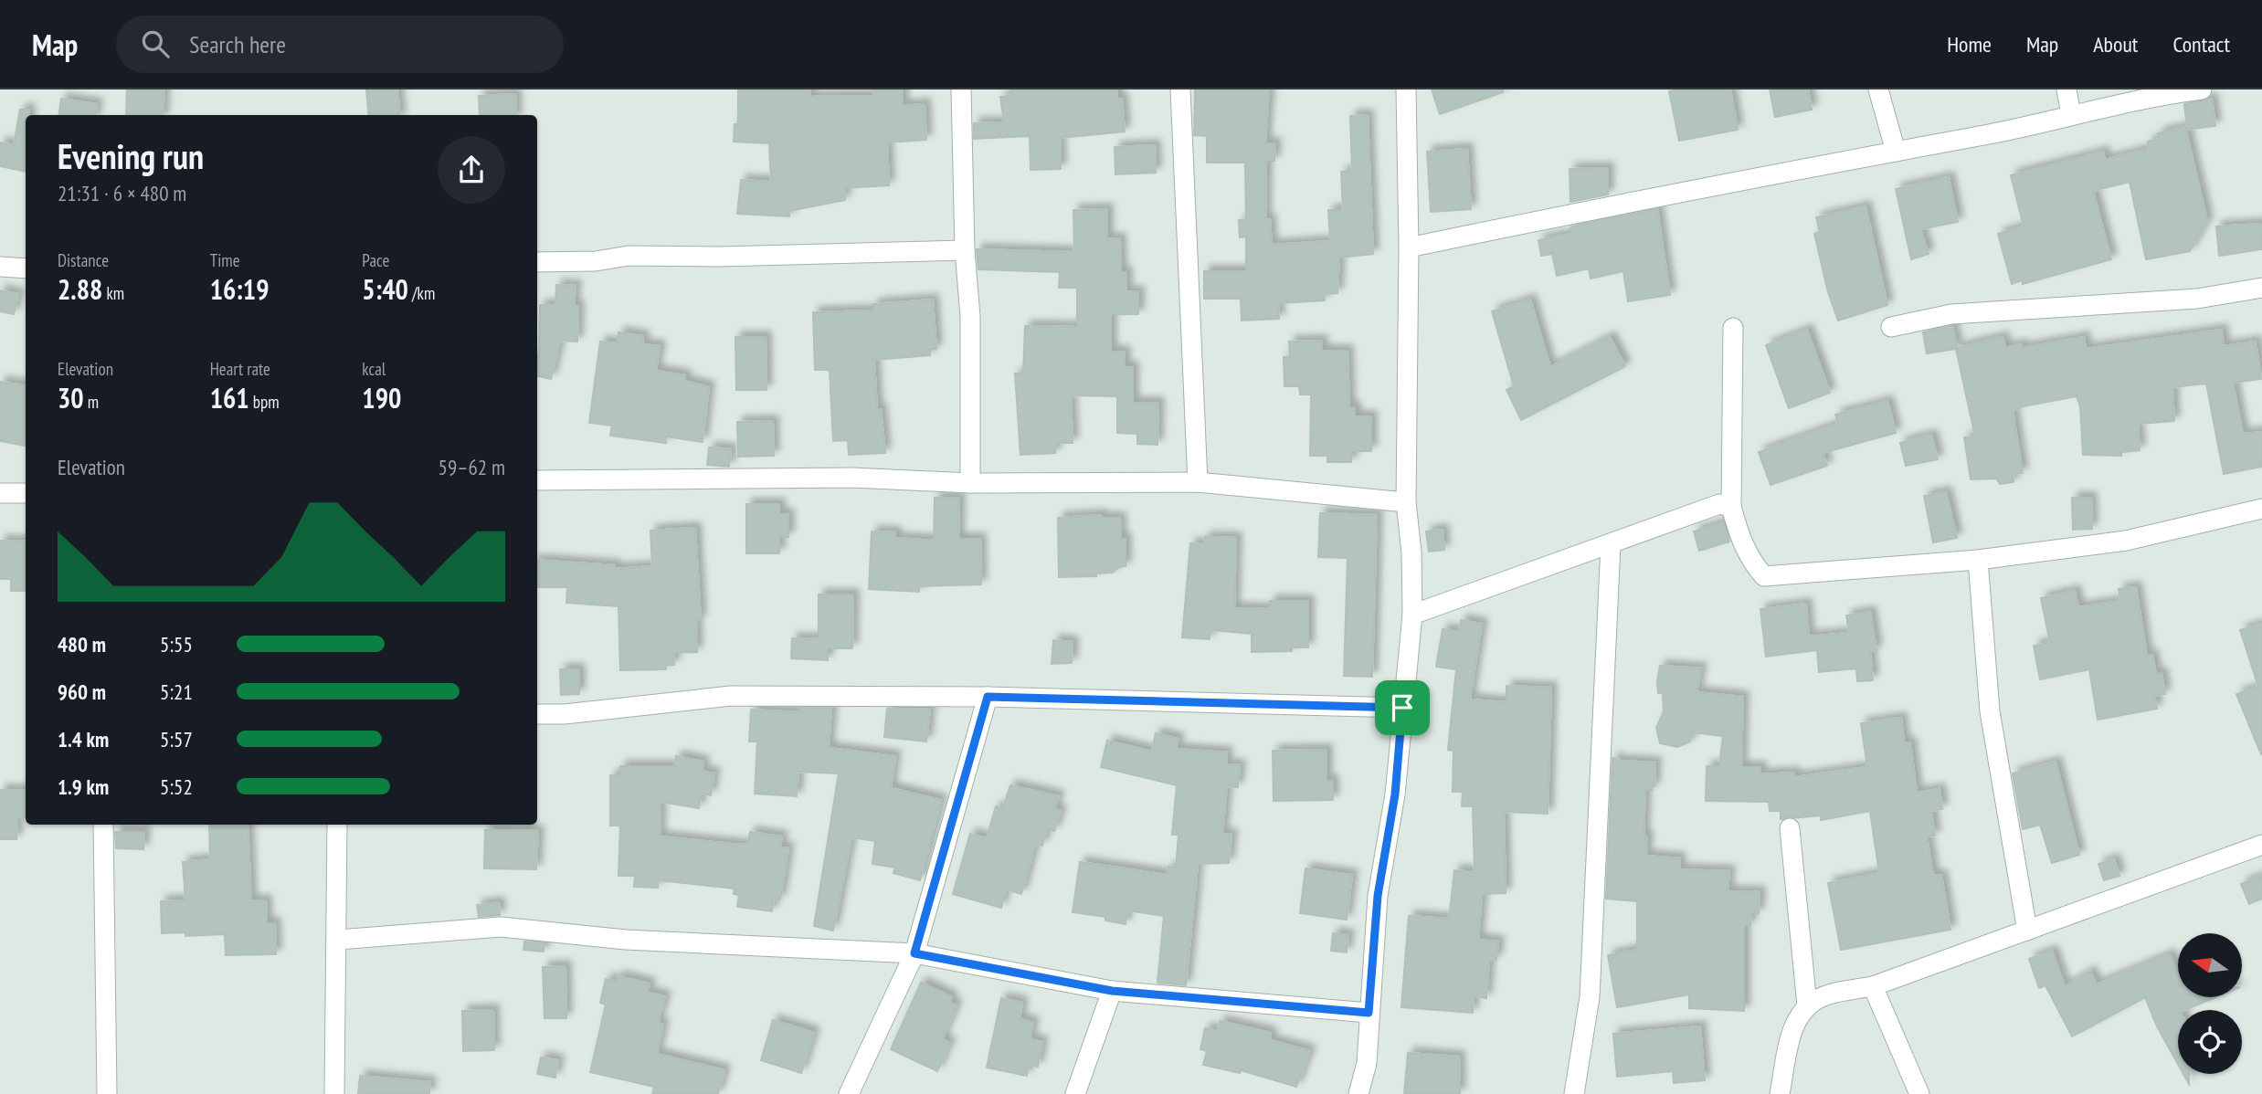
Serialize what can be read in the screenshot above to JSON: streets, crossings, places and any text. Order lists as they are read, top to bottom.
{
  "north": "left",
  "page": {
    "header": "Map",
    "search": "Search here",
    "nav": [
      "Home",
      "Map",
      "About",
      "Contact"
    ],
    "heading": ["Evening run", "21:31 · 6 × 480 m"],
    "stats": [
      ["Distance", "2.88 km"],
      ["Time", "16:19"],
      ["Pace", "5:40 /km"],
      ["Elevation", "30 m"],
      ["Heart rate", "161 bpm"],
      ["kcal", "190"]
    ],
    "chart": ["Elevation", "59–62 m"],
    "list": [
      {
        "name": "480 m",
        "note": "5:55"
      },
      {
        "name": "960 m",
        "note": "5:21"
      },
      {
        "name": "1.4 km",
        "note": "5:57"
      },
      {
        "name": "1.9 km",
        "note": "5:52"
      }
    ]
  }
}
